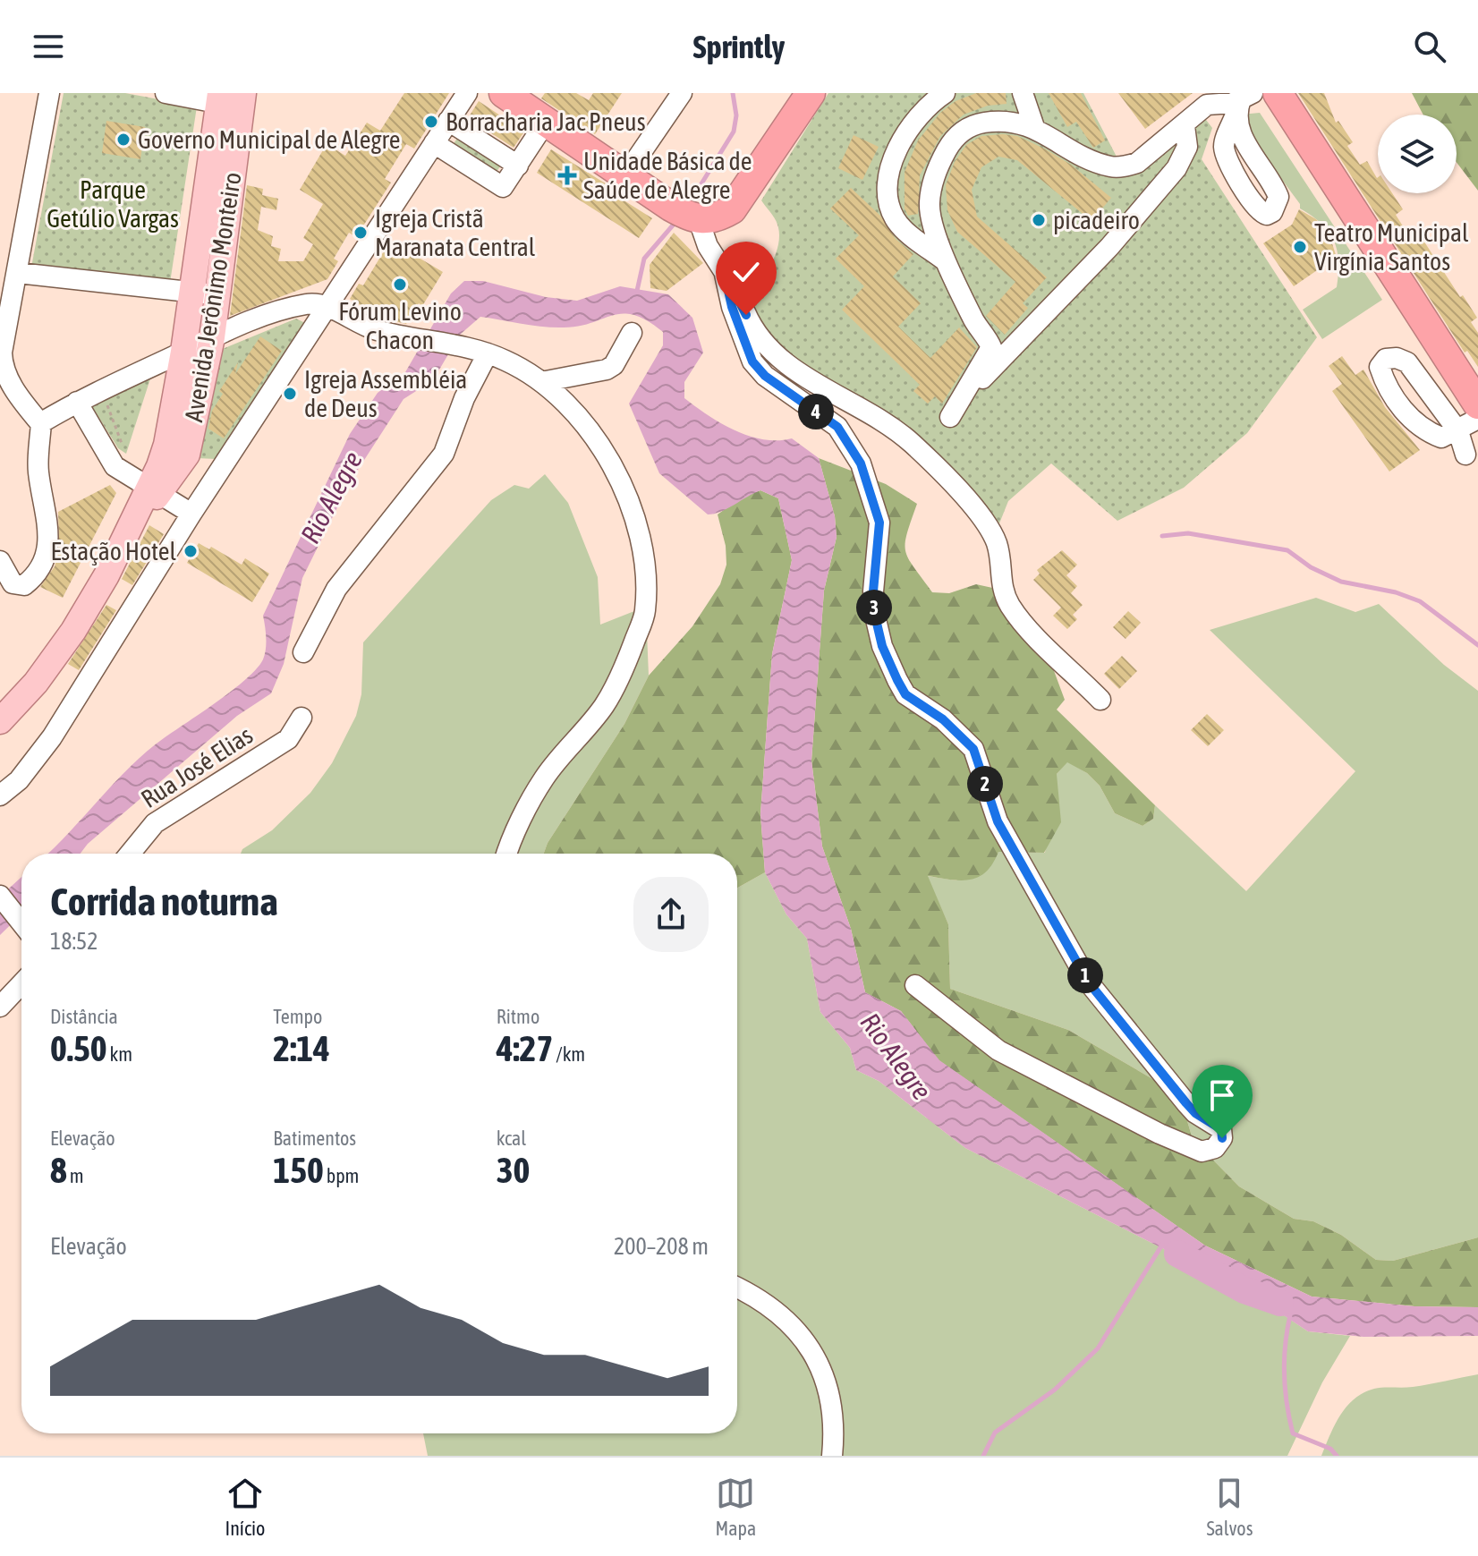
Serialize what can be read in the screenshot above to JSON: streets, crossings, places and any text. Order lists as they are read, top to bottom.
{
  "streets": {
    "main road": ["Avenida Jerônimo Monteiro"],
    "street": ["Rua José Elias"]
  },
  "water": ["Rio Alegre"],
  "parks": ["Parque Getúlio Vargas"],
  "places": {
    "other": [
      "Borracharia Jac Pneus",
      "Governo Municipal de Alegre",
      "picadeiro",
      "Igreja Cristã Maranata Central",
      "Teatro Municipal Virgínia Santos",
      "Fórum Levino Chacon",
      "Igreja Assembléia de Deus",
      "Estação Hotel"
    ],
    "health": ["Unidade Básica de Saúde de Alegre"]
  },
  "page": {
    "header": "Sprintly",
    "pins": [
      "4",
      "3",
      "2",
      "1"
    ],
    "heading": ["Corrida noturna", "18:52"],
    "stats": [
      ["Distância", "0.50 km"],
      ["Tempo", "2:14"],
      ["Ritmo", "4:27 /km"],
      ["Elevação", "8 m"],
      ["Batimentos", "150 bpm"],
      ["kcal", "30"]
    ],
    "chart": ["Elevação", "200–208 m"],
    "tabs": ["Início", "Mapa", "Salvos"]
  }
}
